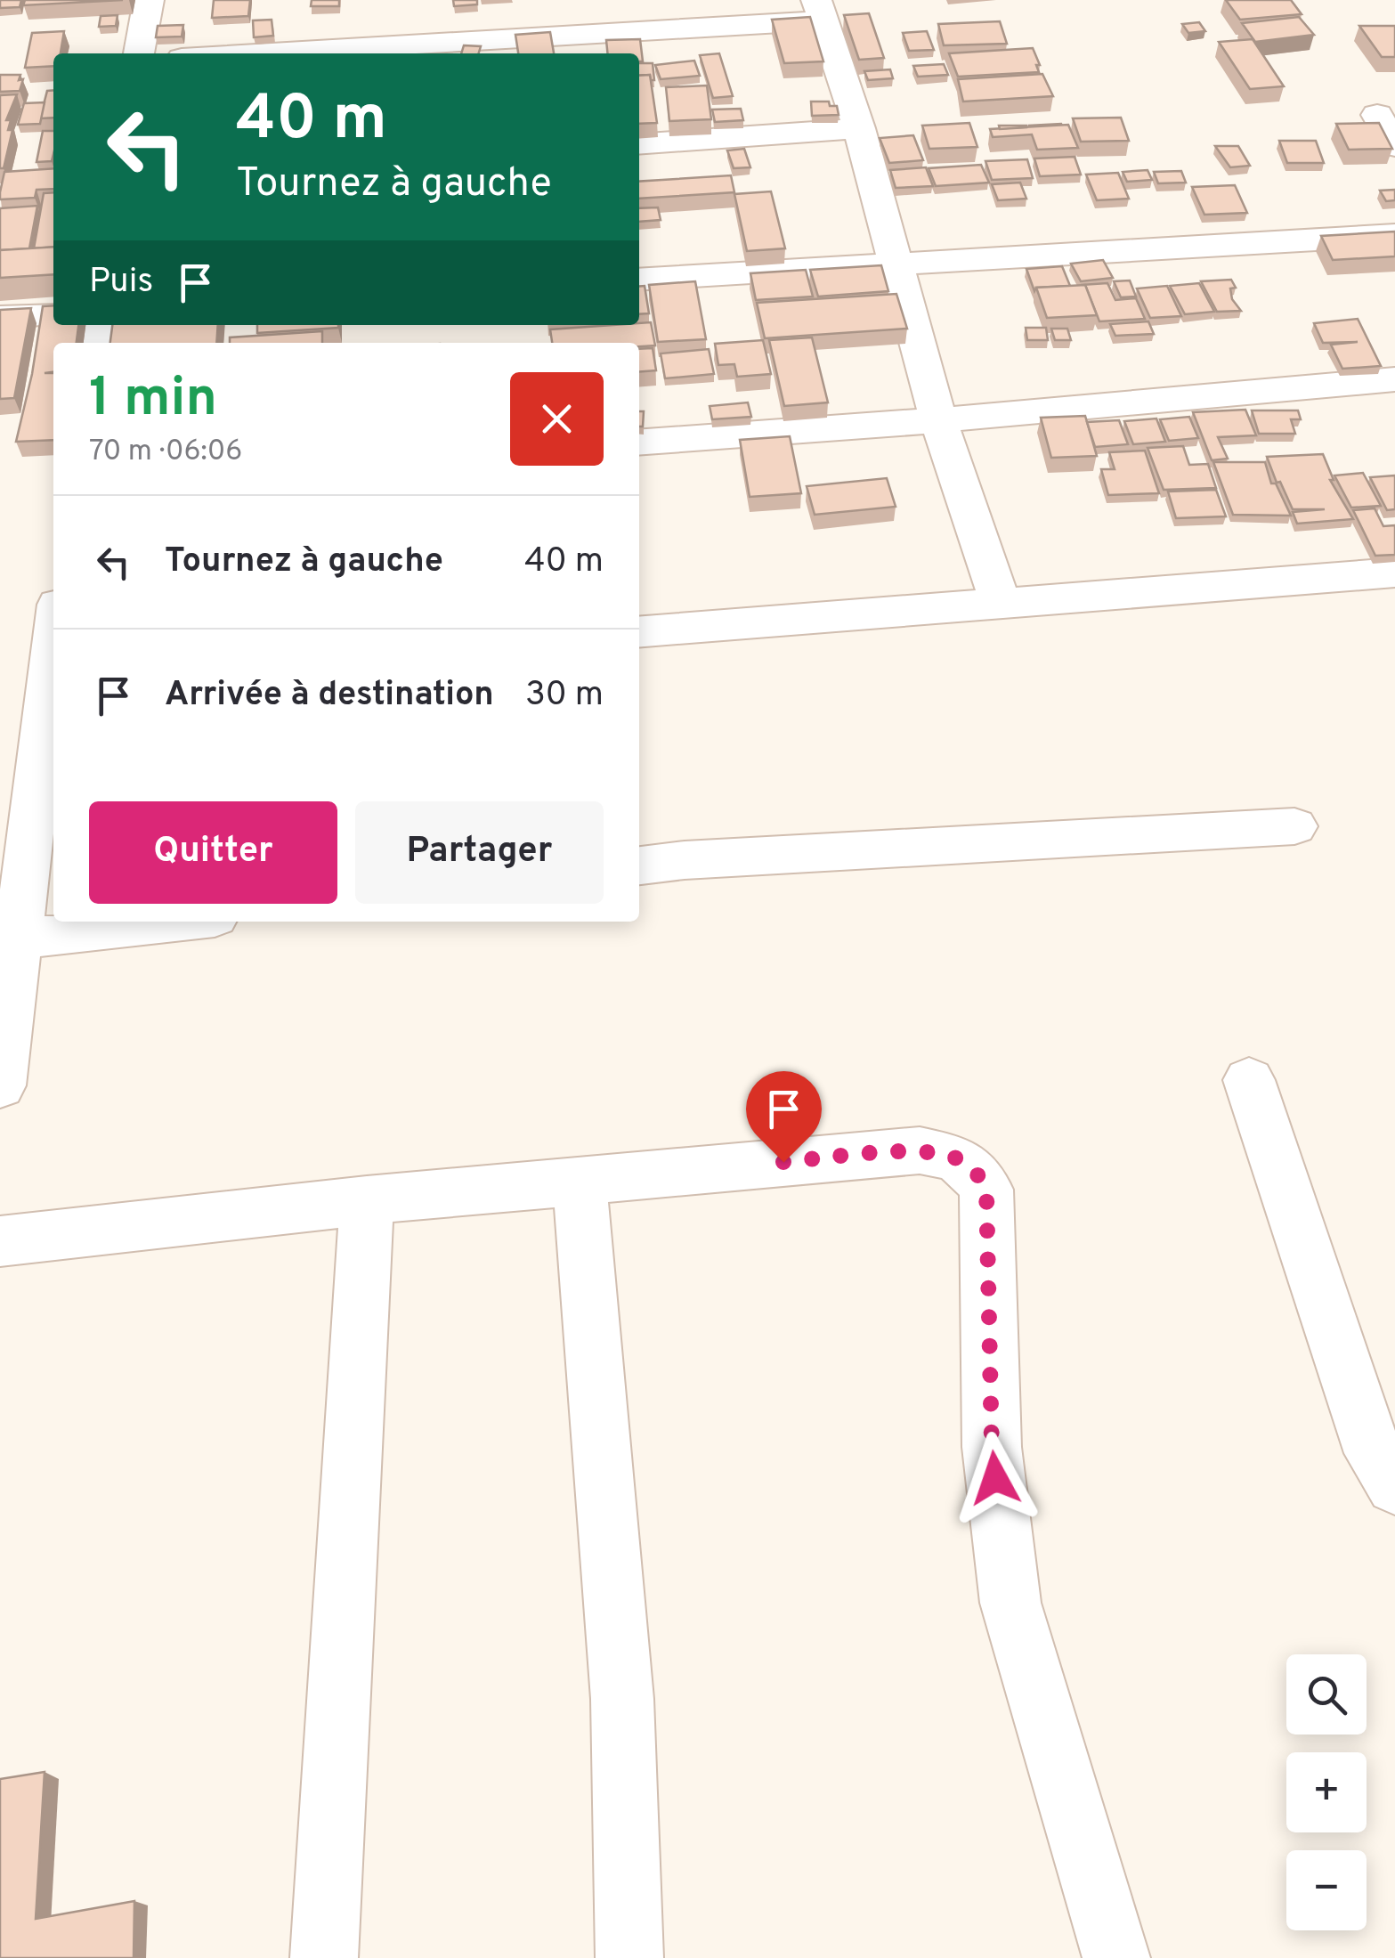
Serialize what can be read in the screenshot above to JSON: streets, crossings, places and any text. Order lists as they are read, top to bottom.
{
  "page": {
    "turn": ["40 m", "Tournez à gauche"],
    "then": "Puis",
    "heading": ["1 min", "70 m · 06:06"],
    "list": [
      {
        "name": "Tournez à gauche",
        "value": "40 m"
      },
      {
        "name": "Arrivée à destination",
        "value": "30 m"
      }
    ],
    "buttons": ["Quitter", "Partager"],
    "map_buttons": ["+", "−"]
  }
}
